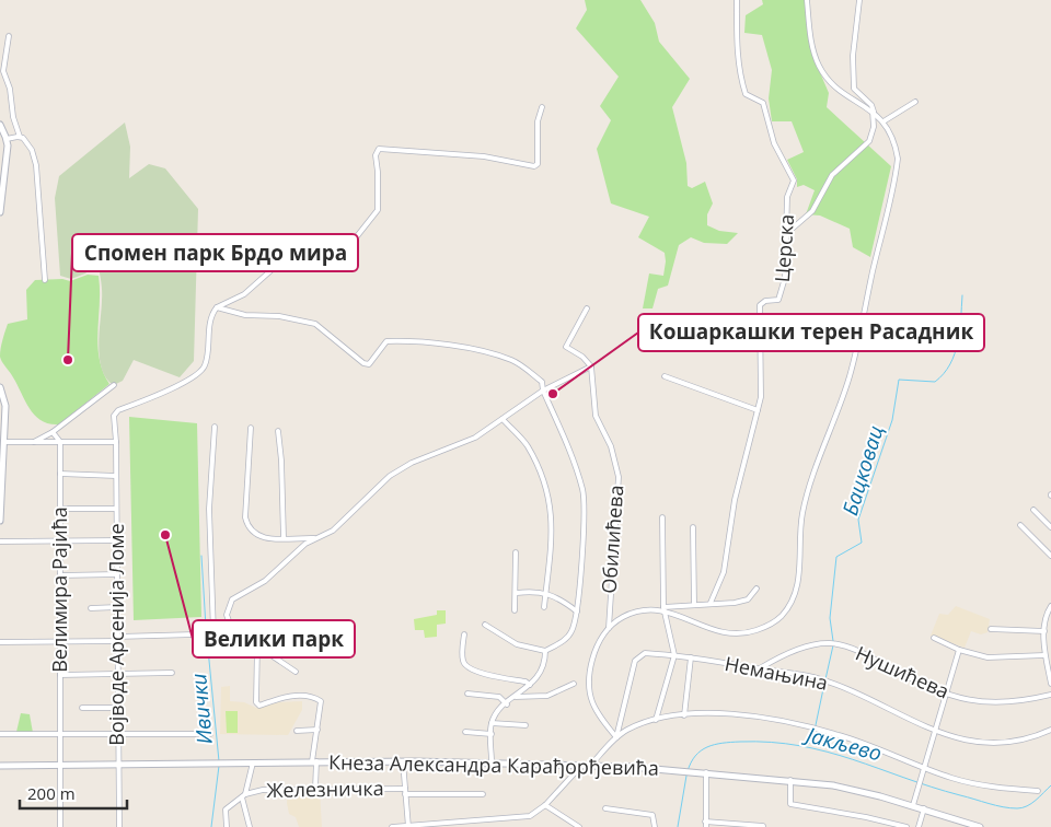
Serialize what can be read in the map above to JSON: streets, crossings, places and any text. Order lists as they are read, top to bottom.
{
  "streets": {
    "street": [
      "Церска",
      "Обилићева",
      "Велимира Рајића",
      "Војводе Арсенија Ломе",
      "Нушићева",
      "Немањина",
      "Кнеза Александра Карађорђевића",
      "Железничка"
    ]
  },
  "crossings": [
    ["Велимира Рајића", "Кнеза Александра Карађорђевића"],
    ["Војводе Арсенија Ломе", "Кнеза Александра Карађорђевића"],
    ["Нушићева", "Немањина"]
  ],
  "water": ["Бацковац", "Ивички", "Јакљево"],
  "places": ["Спомен парк Брдо мира", "Кошаркашки терен Расадник", "Велики парк"],
  "scale_bar": "200 m"
}
